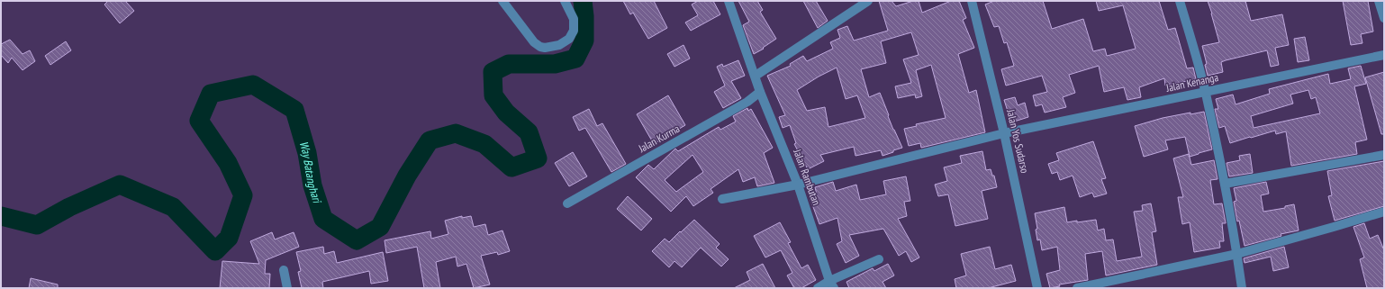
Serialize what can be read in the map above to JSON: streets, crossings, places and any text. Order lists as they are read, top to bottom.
{
  "streets": {
    "street": [
      "Jalan Kenanga",
      "Jalan Kurma",
      "Jalan Yos Sudarso",
      "Jalan Rambutan"
    ]
  },
  "crossings": [
    ["Jalan Kenanga", "Jalan Yos Sudarso"],
    ["Jalan Kenanga", "Jalan Rambutan"],
    ["Jalan Kurma", "Jalan Rambutan"]
  ],
  "water": ["Way Batanghari"]
}
